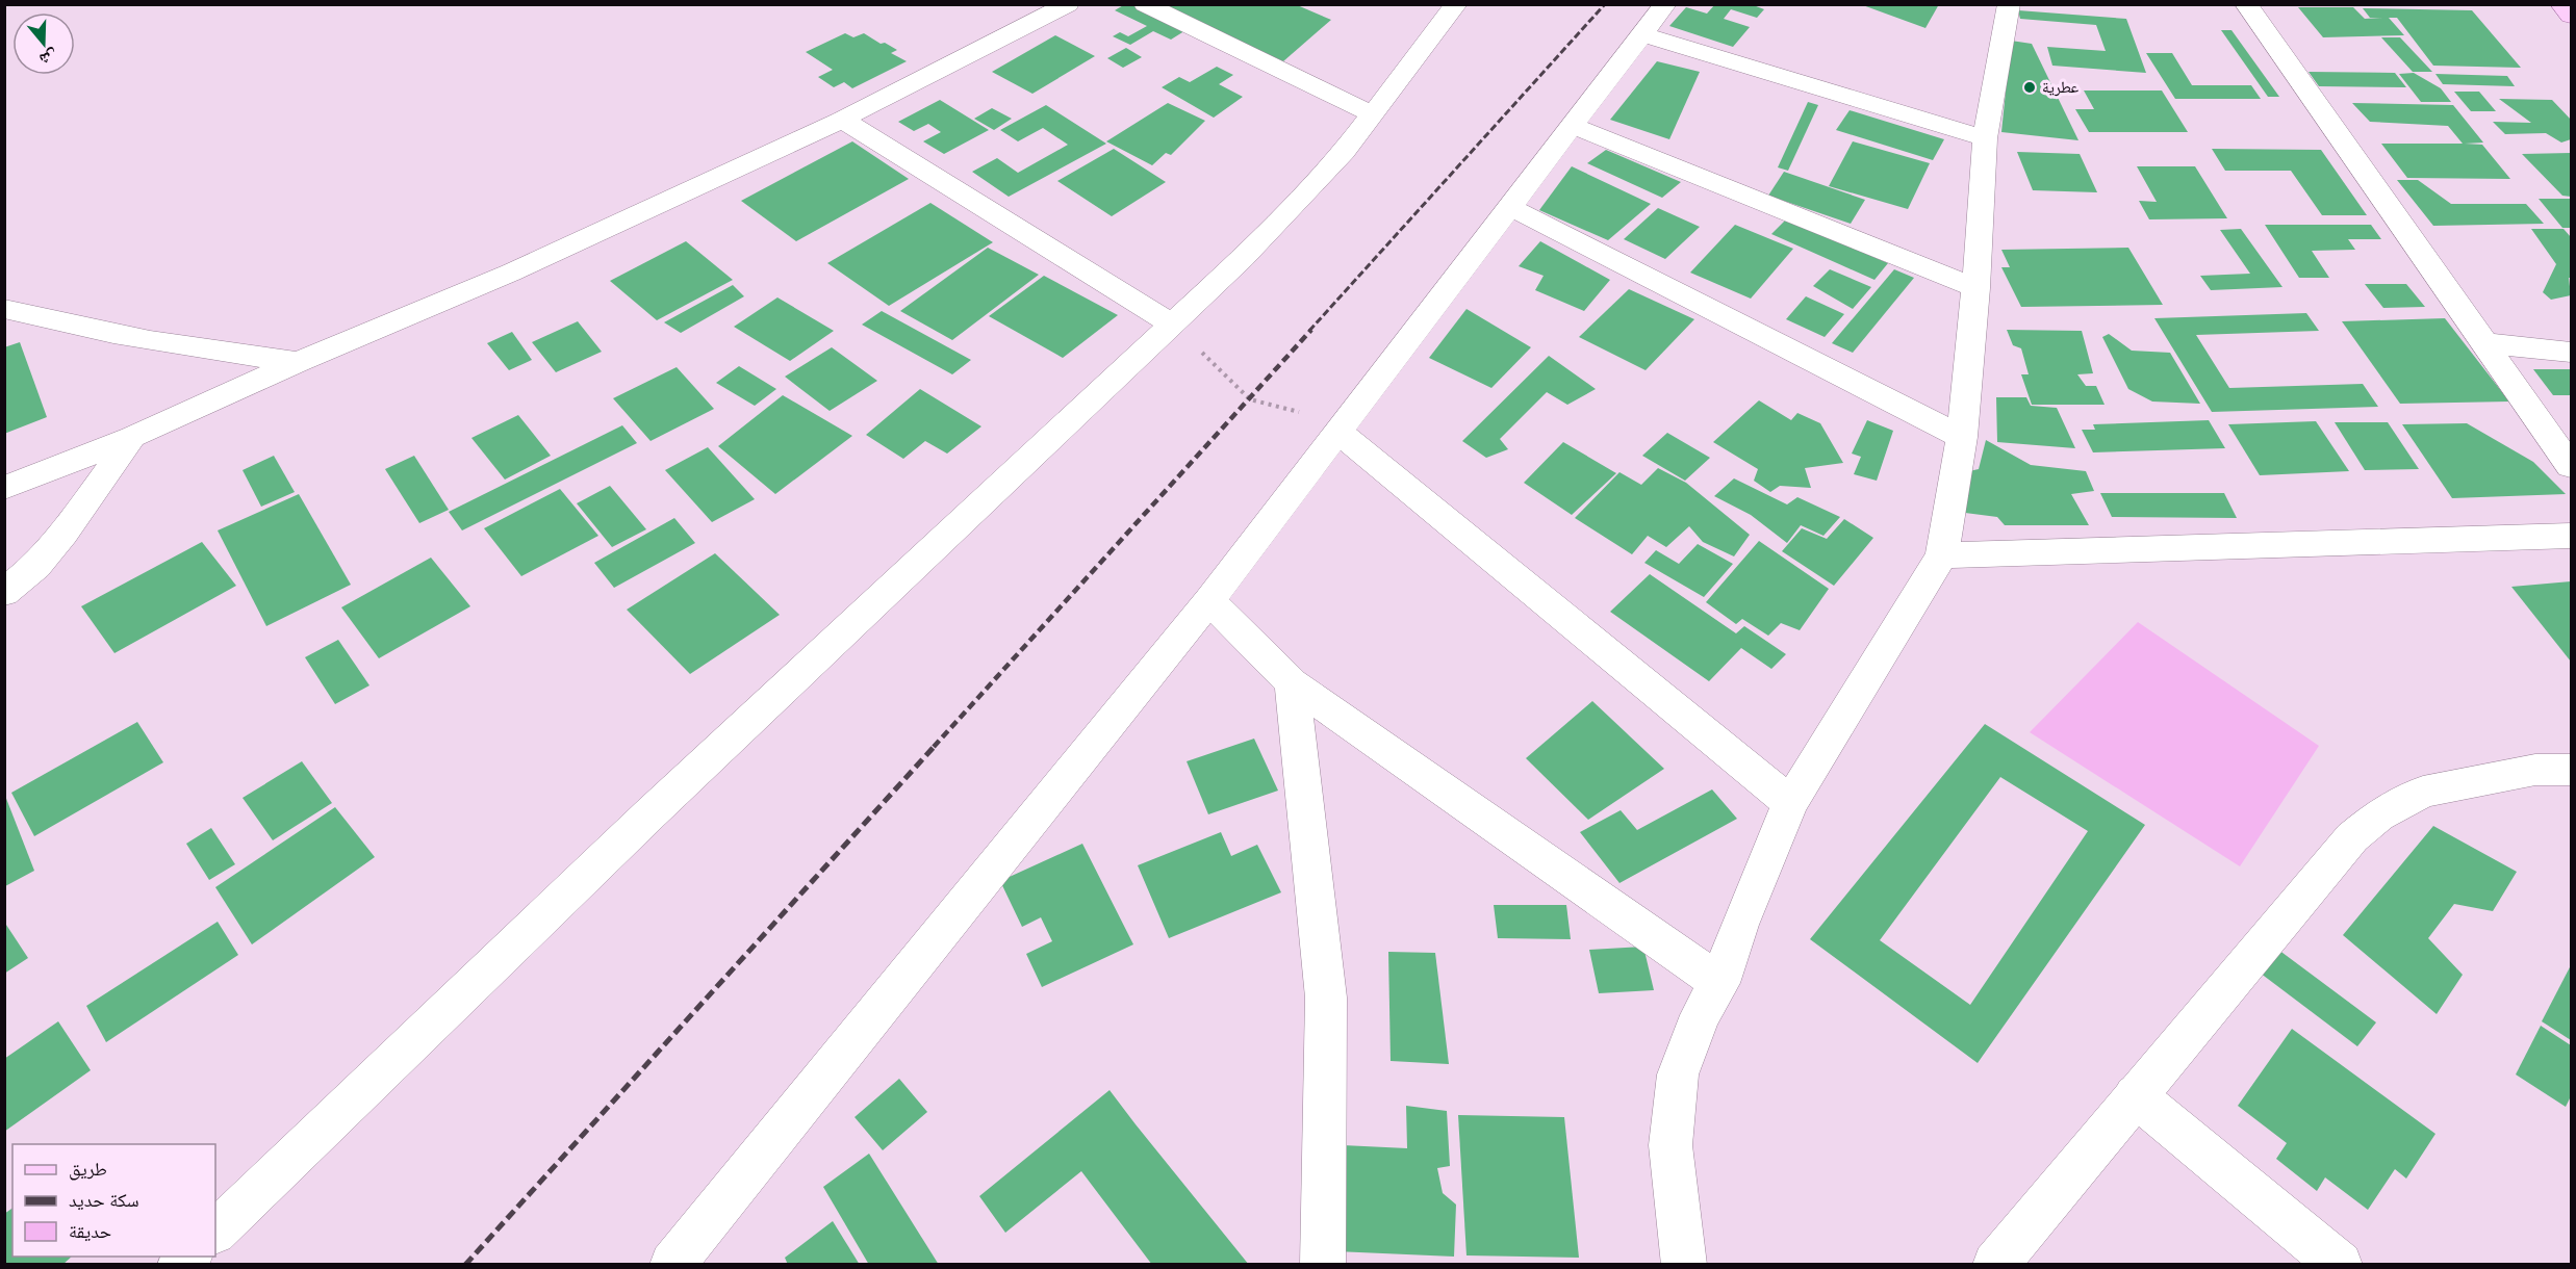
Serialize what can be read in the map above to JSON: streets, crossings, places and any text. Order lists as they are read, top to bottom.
{
  "places": ["عطرية"],
  "legend": ["طريق", "سكة حديد", "حديقة"],
  "north": "bottom"
}
